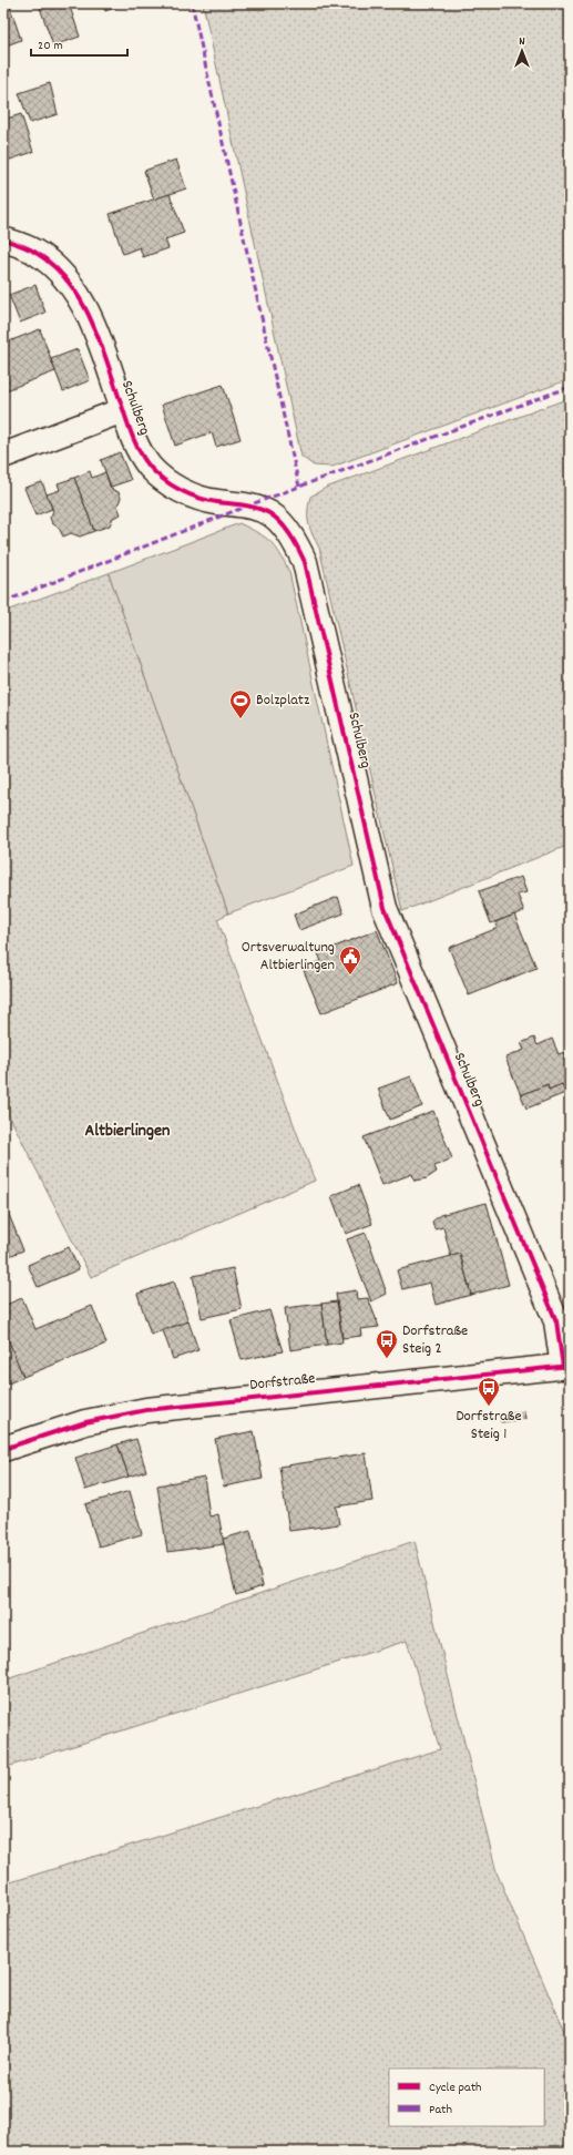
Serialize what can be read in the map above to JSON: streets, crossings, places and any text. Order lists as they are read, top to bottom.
{
  "streets": {
    "street": ["Schulberg", "Dorfstraße"]
  },
  "crossings": [
    ["Schulberg", "Dorfstraße"]
  ],
  "districts": ["Altbierlingen"],
  "places": {
    "sports": ["Bolzplatz"],
    "public building": ["Ortsverwaltung Altbierlingen"],
    "bus stop": ["Dorfstraße Steig 2", "Dorfstraße Steig 1"]
  },
  "legend": ["Cycle path", "Path"],
  "scale_bar": "20 m",
  "north": "top"
}
